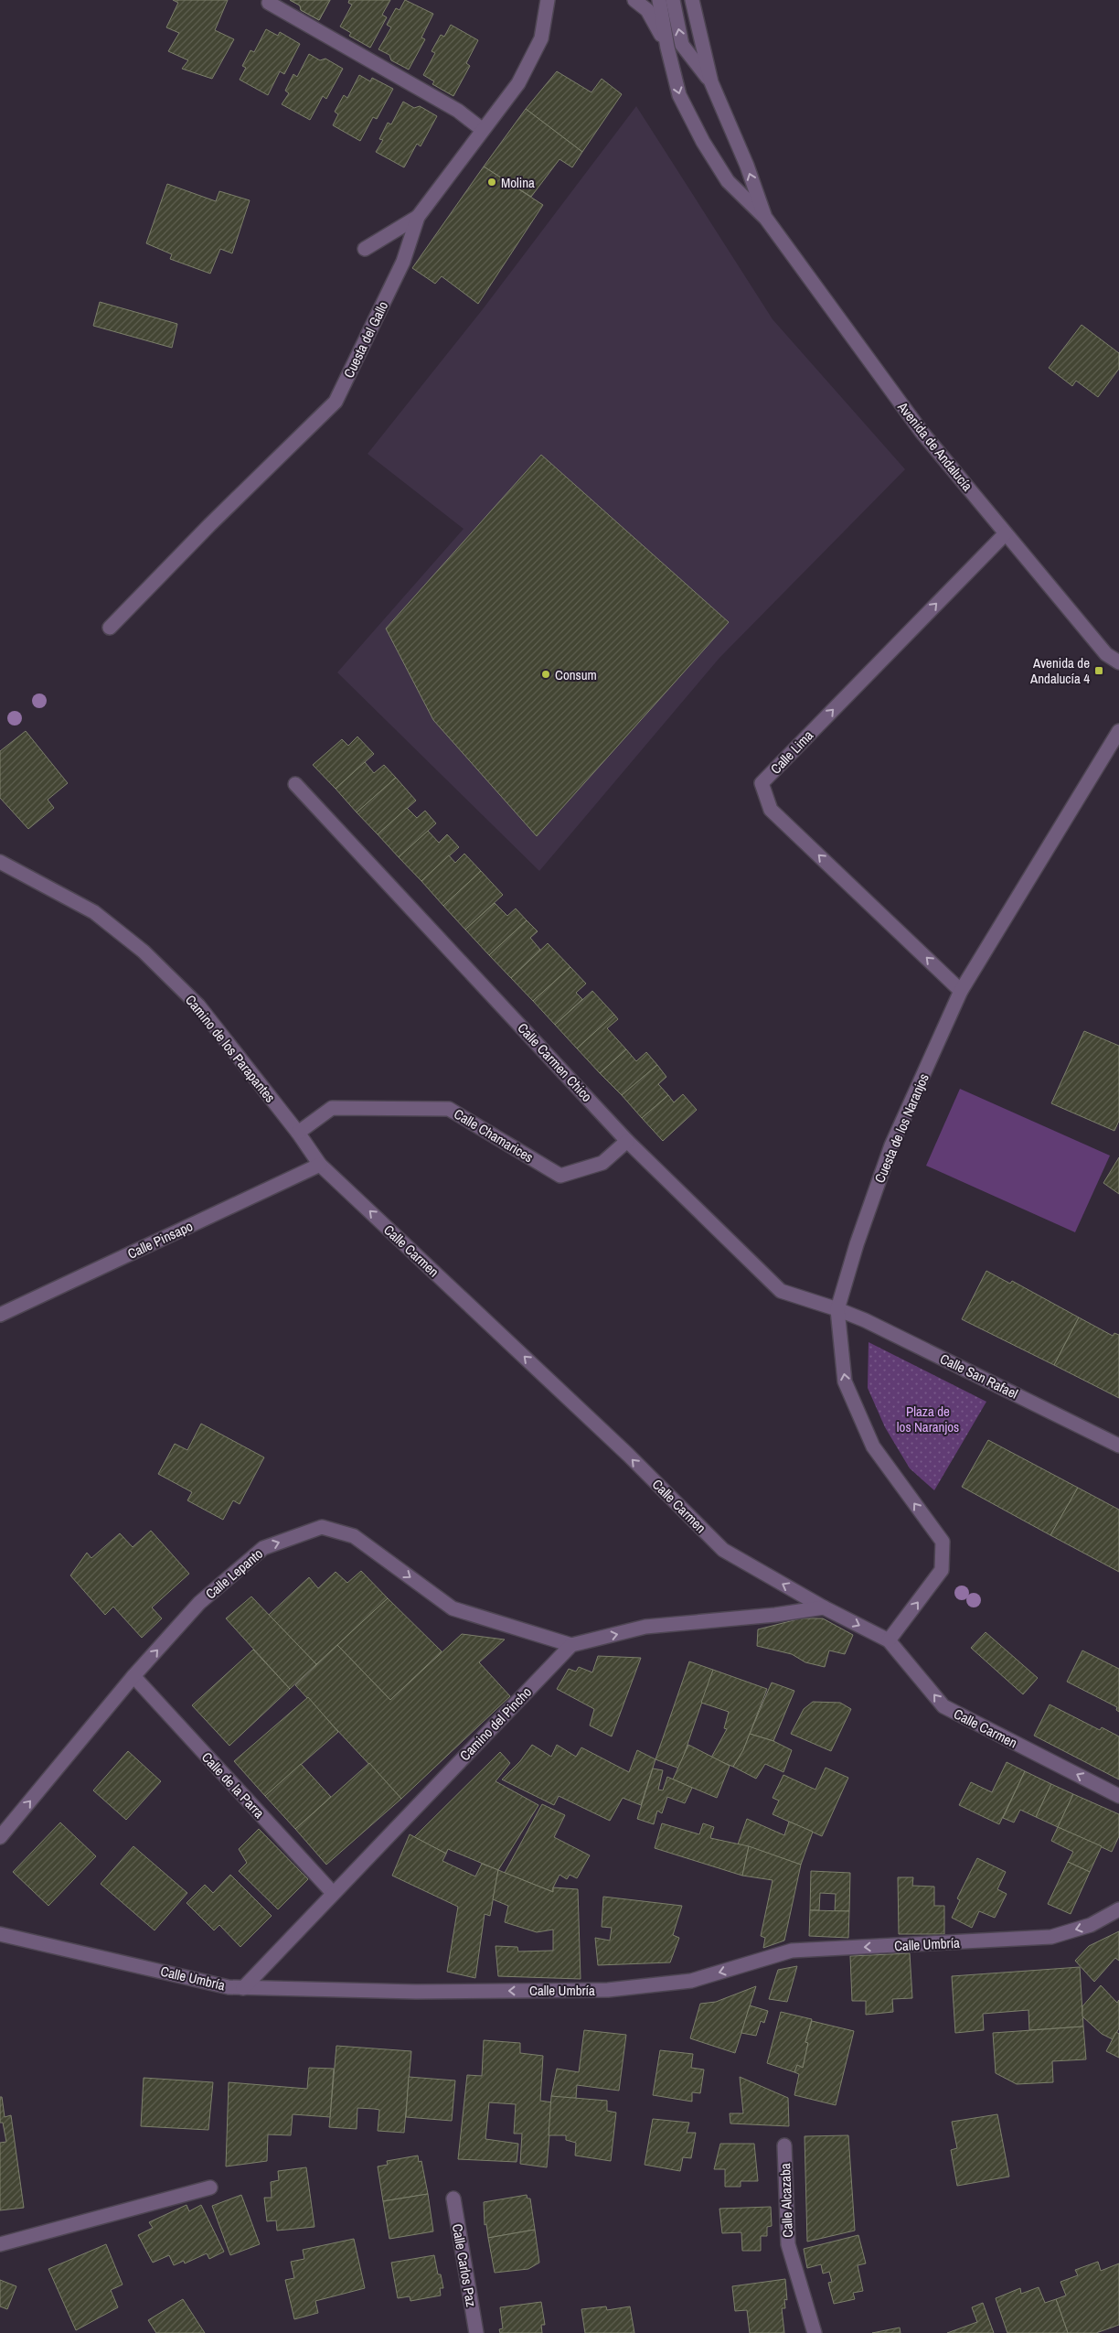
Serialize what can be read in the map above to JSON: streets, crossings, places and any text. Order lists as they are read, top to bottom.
{
  "streets": {
    "street": [
      "Cuesta del Gallo",
      "Avenida de Andalucía",
      "Calle Lima",
      "Camino de los Parapantes",
      "Calle Carmen Chico",
      "Cuesta de los Naranjos",
      "Calle Chamarices",
      "Calle Pinsapo",
      "Calle Carmen",
      "Calle San Rafael",
      "Calle Lepanto",
      "Camino del Pincho",
      "Calle de la Parra",
      "Calle Umbría",
      "Calle Alcazaba",
      "Calle Carlos Paz"
    ]
  },
  "crossings": [
    ["Avenida de Andalucía", "Calle Lima"],
    ["Calle Lima", "Cuesta de los Naranjos"],
    ["Camino de los Parapantes", "Calle Chamarices"],
    ["Camino de los Parapantes", "Calle Carmen"],
    ["Calle Carmen Chico", "Cuesta de los Naranjos"],
    ["Calle Carmen Chico", "Calle Chamarices"],
    ["Calle Carmen Chico", "Calle San Rafael"],
    ["Cuesta de los Naranjos", "Calle Carmen"],
    ["Cuesta de los Naranjos", "Calle San Rafael"],
    ["Calle Chamarices", "Calle Carmen"],
    ["Calle Pinsapo", "Calle Carmen"],
    ["Calle Lepanto", "Camino del Pincho"],
    ["Calle Lepanto", "Calle de la Parra"],
    ["Camino del Pincho", "Calle de la Parra"],
    ["Camino del Pincho", "Calle Umbría"]
  ],
  "one_way": ["Calle Carmen", "Calle Lepanto", "Calle Umbría"],
  "parks": ["Plaza de los Naranjos"],
  "places": {
    "other": ["Molina", "Consum"],
    "transit": ["Avenida de Andalucía 4"]
  }
}
